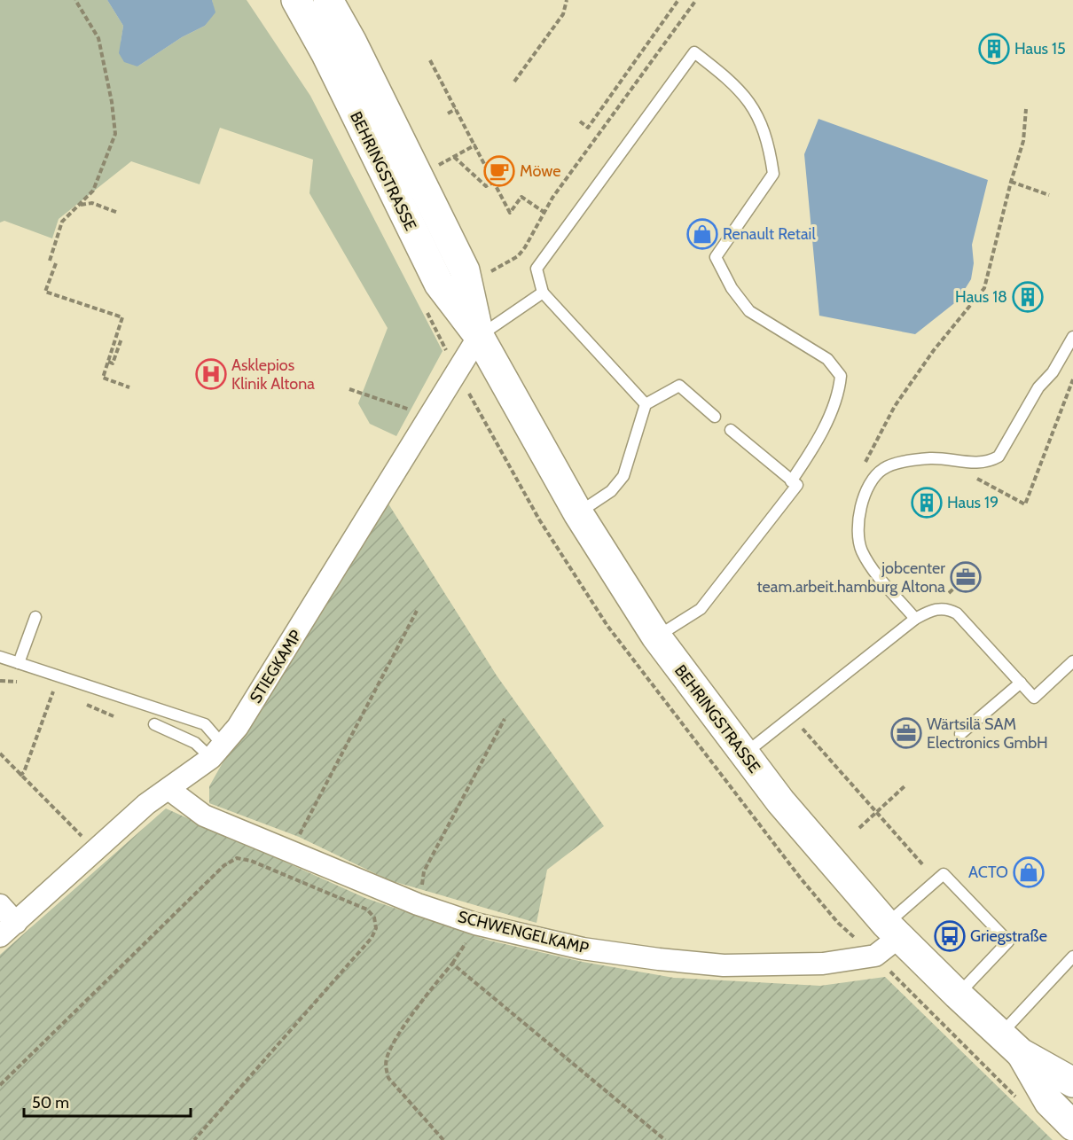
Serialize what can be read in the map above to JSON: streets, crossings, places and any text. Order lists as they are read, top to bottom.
{
  "streets": {
    "main road": ["BEHRINGSTRASSE"],
    "street": ["STIEGKAMP", "SCHWENGELKAMP"]
  },
  "crossings": [
    ["BEHRINGSTRASSE", "STIEGKAMP"],
    ["BEHRINGSTRASSE", "SCHWENGELKAMP"],
    ["STIEGKAMP", "SCHWENGELKAMP"]
  ],
  "places": {
    "building": ["Haus 15", "Haus 18", "Haus 19"],
    "cafe": ["Möwe"],
    "shop": ["Renault Retail", "ACTO"],
    "hospital": ["Asklepios Klinik Altona"],
    "office": ["jobcenter team.arbeit.hamburg Altona", "Wärtsilä SAM Electronics GmbH"],
    "bus stop": ["Griegstraße"]
  },
  "scale_bar": "50 m"
}
